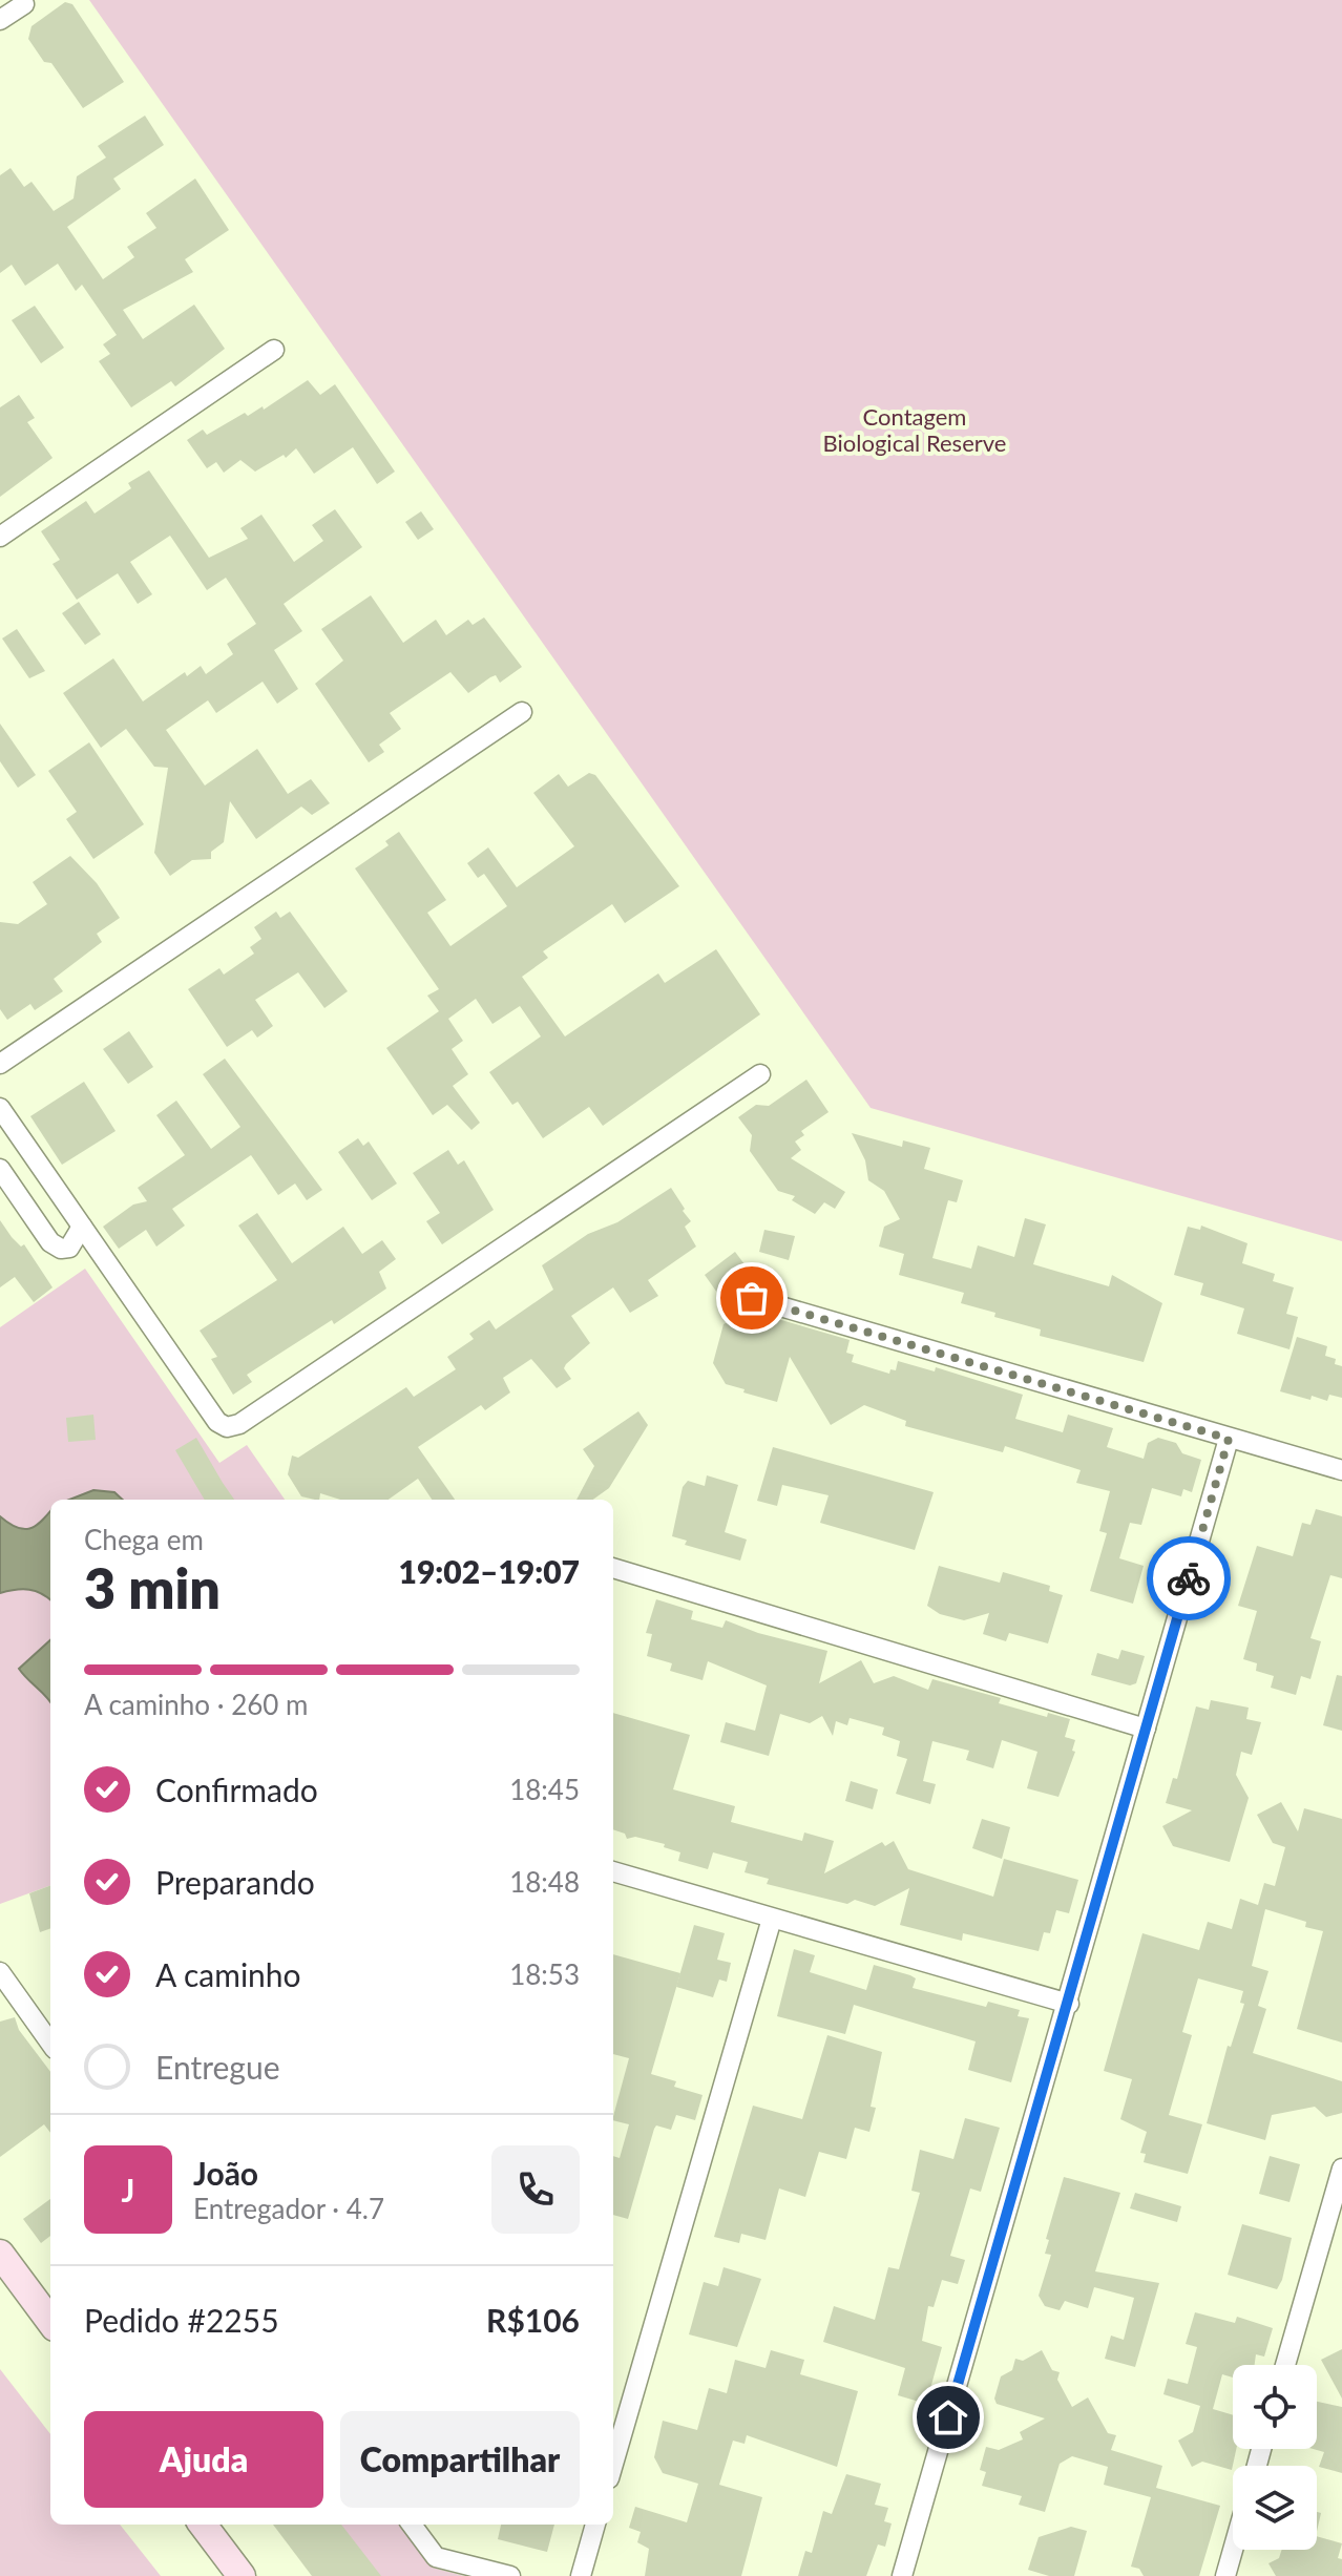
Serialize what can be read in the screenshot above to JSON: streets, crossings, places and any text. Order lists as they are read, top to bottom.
{
  "parks": ["Contagem Biological Reserve"],
  "page": {
    "heading": ["3 min", "Chega em", "19:02–19:07"],
    "panel": [
      "João",
      "Entregador · 4.7",
      "Pedido #2255",
      "R$106"
    ],
    "bar": "A caminho · 260 m",
    "list": [
      ["Confirmado", "18:45"],
      ["Preparando", "18:48"],
      ["A caminho", "18:53"],
      "Entregue"
    ],
    "round": "J",
    "buttons": ["Ajuda", "Compartilhar"]
  }
}
